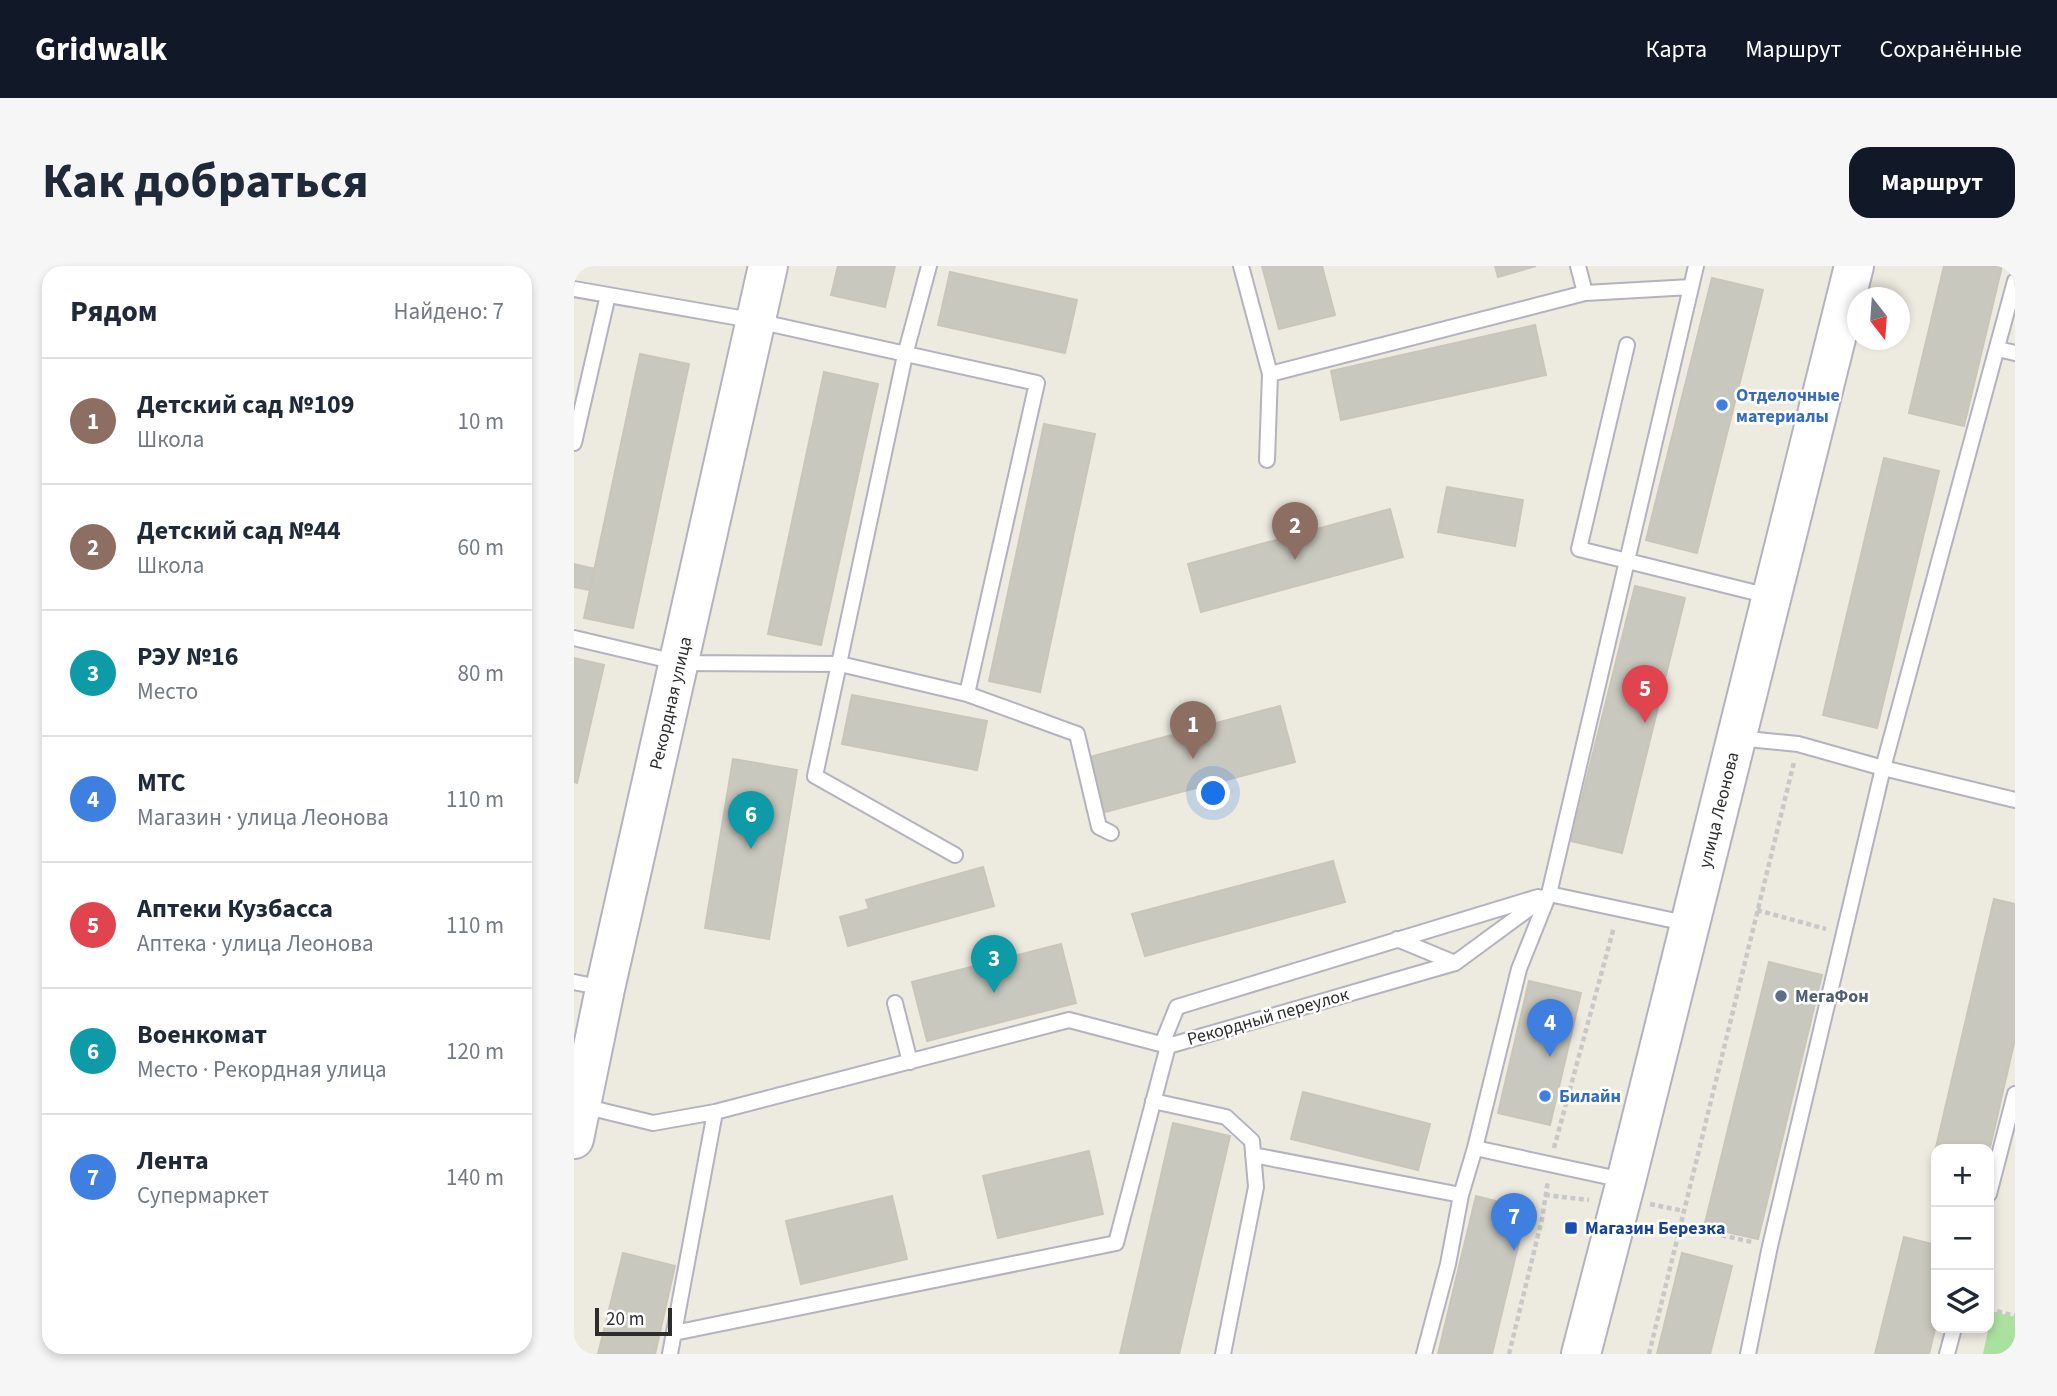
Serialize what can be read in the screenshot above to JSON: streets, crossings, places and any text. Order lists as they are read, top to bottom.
{
  "streets": {
    "street": ["Рекордная улица", "улица Леонова"],
    "lane": ["Рекордный переулок"]
  },
  "crossings": [
    ["Рекордная улица", "Рекордный переулок"]
  ],
  "places": {
    "other": ["Отделочные материалы", "МегаФон", "Билайн"],
    "transit": ["Магазин Березка"]
  },
  "scale_bar": "20 m",
  "north": "bottom",
  "page": {
    "header": "Gridwalk",
    "nav": ["Карта", "Маршрут", "Сохранённые"],
    "title": "Как добраться",
    "buttons": "Маршрут",
    "heading": ["Рядом", "Найдено: 7"],
    "list": [
      {
        "mark": "1",
        "name": "Детский сад №109",
        "note": "Школа",
        "value": "10 m"
      },
      {
        "mark": "2",
        "name": "Детский сад №44",
        "note": "Школа",
        "value": "60 m"
      },
      {
        "mark": "3",
        "name": "РЭУ №16",
        "note": "Место",
        "value": "80 m"
      },
      {
        "mark": "4",
        "name": "МТС",
        "note": "Магазин · улица Леонова",
        "value": "110 m"
      },
      {
        "mark": "5",
        "name": "Аптеки Кузбасса",
        "note": "Аптека · улица Леонова",
        "value": "110 m"
      },
      {
        "mark": "6",
        "name": "Военкомат",
        "note": "Место · Рекордная улица",
        "value": "120 m"
      },
      {
        "mark": "7",
        "name": "Лента",
        "note": "Супермаркет",
        "value": "140 m"
      }
    ],
    "pins": [
      "2",
      "5",
      "1",
      "6",
      "3",
      "4",
      "7"
    ],
    "map_buttons": ["+", "−"],
    "scale": "20 m"
  }
}
